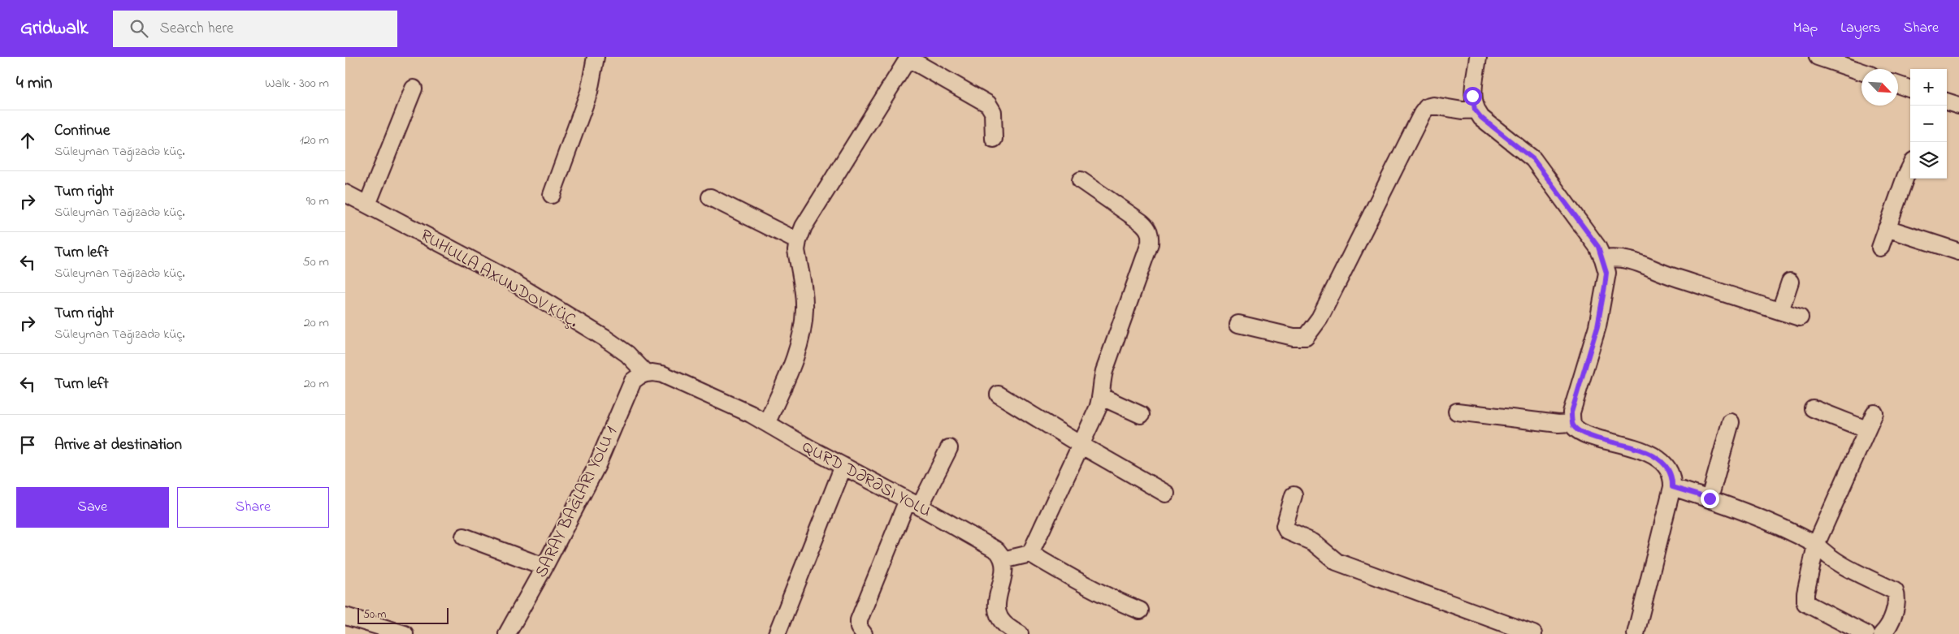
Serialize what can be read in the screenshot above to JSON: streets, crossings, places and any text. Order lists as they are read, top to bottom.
{
  "streets": {
    "street": ["RUHULLA AXUNDOV KÜÇ.", "QURD DƏRƏSI YOLU"]
  },
  "crossings": [
    ["RUHULLA AXUNDOV KÜÇ.", "QURD DƏRƏSI YOLU"]
  ],
  "scale_bar": "50 m",
  "north": "bottom right",
  "page": {
    "header": "Gridwalk",
    "search": "Search here",
    "nav": ["Map", "Layers", "Share"],
    "heading": ["4 min", "Walk · 300 m"],
    "map_buttons": ["+", "−"],
    "list": [
      ["Continue", "Süleyman Tağızadə küç.", "120 m"],
      ["Turn right", "Süleyman Tağızadə küç.", "90 m"],
      ["Turn left", "Süleyman Tağızadə küç.", "50 m"],
      ["Turn right", "Süleyman Tağızadə küç.", "20 m"],
      ["Turn left", "20 m"],
      "Arrive at destination"
    ],
    "buttons": ["Save", "Share"],
    "scale": "50 m"
  }
}
